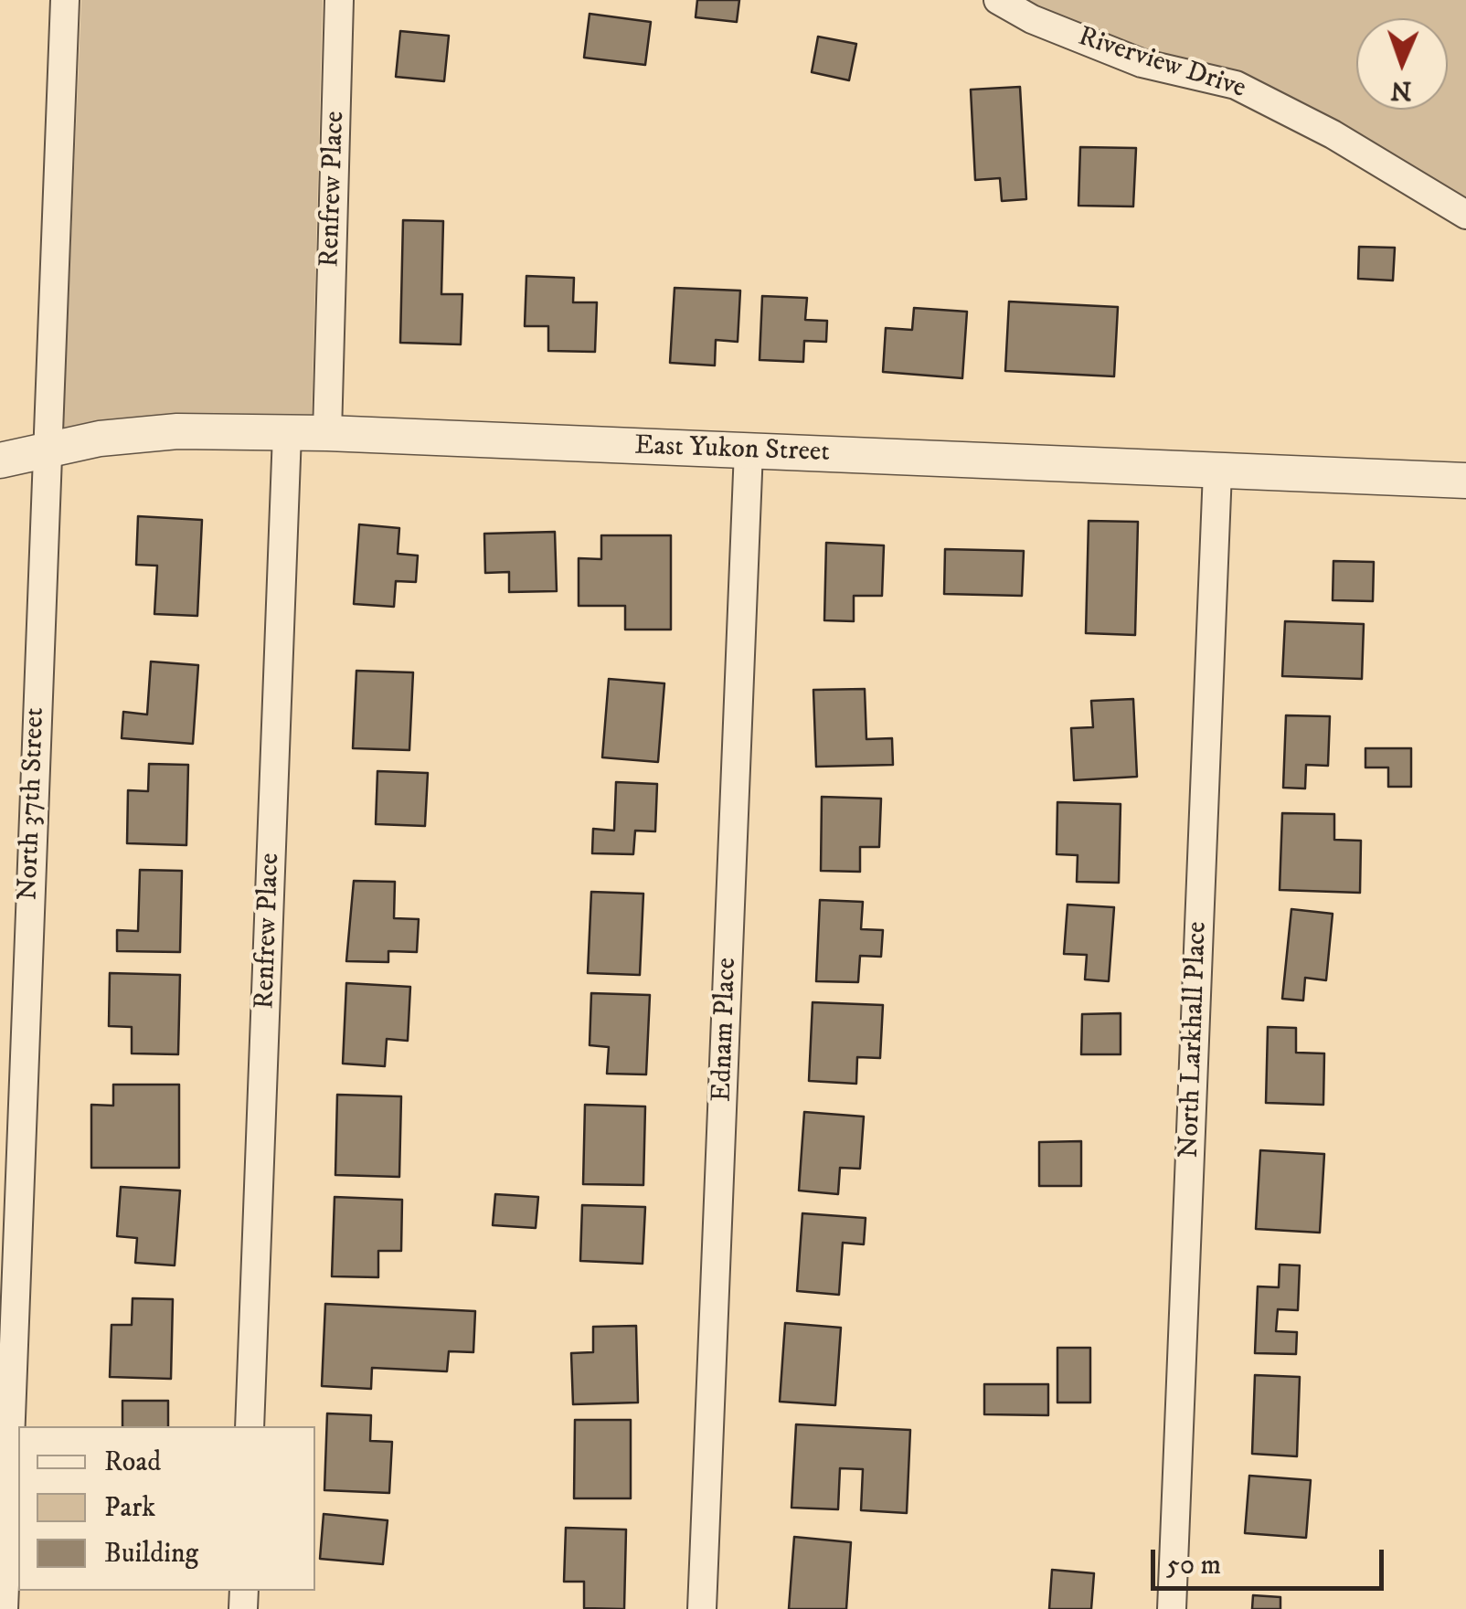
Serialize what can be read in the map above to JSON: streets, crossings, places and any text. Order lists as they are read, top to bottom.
{
  "streets": {
    "street": [
      "Riverview Drive",
      "Renfrew Place",
      "East Yukon Street",
      "North 37th Street",
      "Ednam Place",
      "North Larkhall Place"
    ]
  },
  "crossings": [
    ["Renfrew Place", "East Yukon Street"],
    ["East Yukon Street", "North 37th Street"],
    ["East Yukon Street", "Ednam Place"],
    ["East Yukon Street", "North Larkhall Place"]
  ],
  "legend": ["Road", "Park", "Building"],
  "scale_bar": "50 m",
  "north": "bottom"
}
